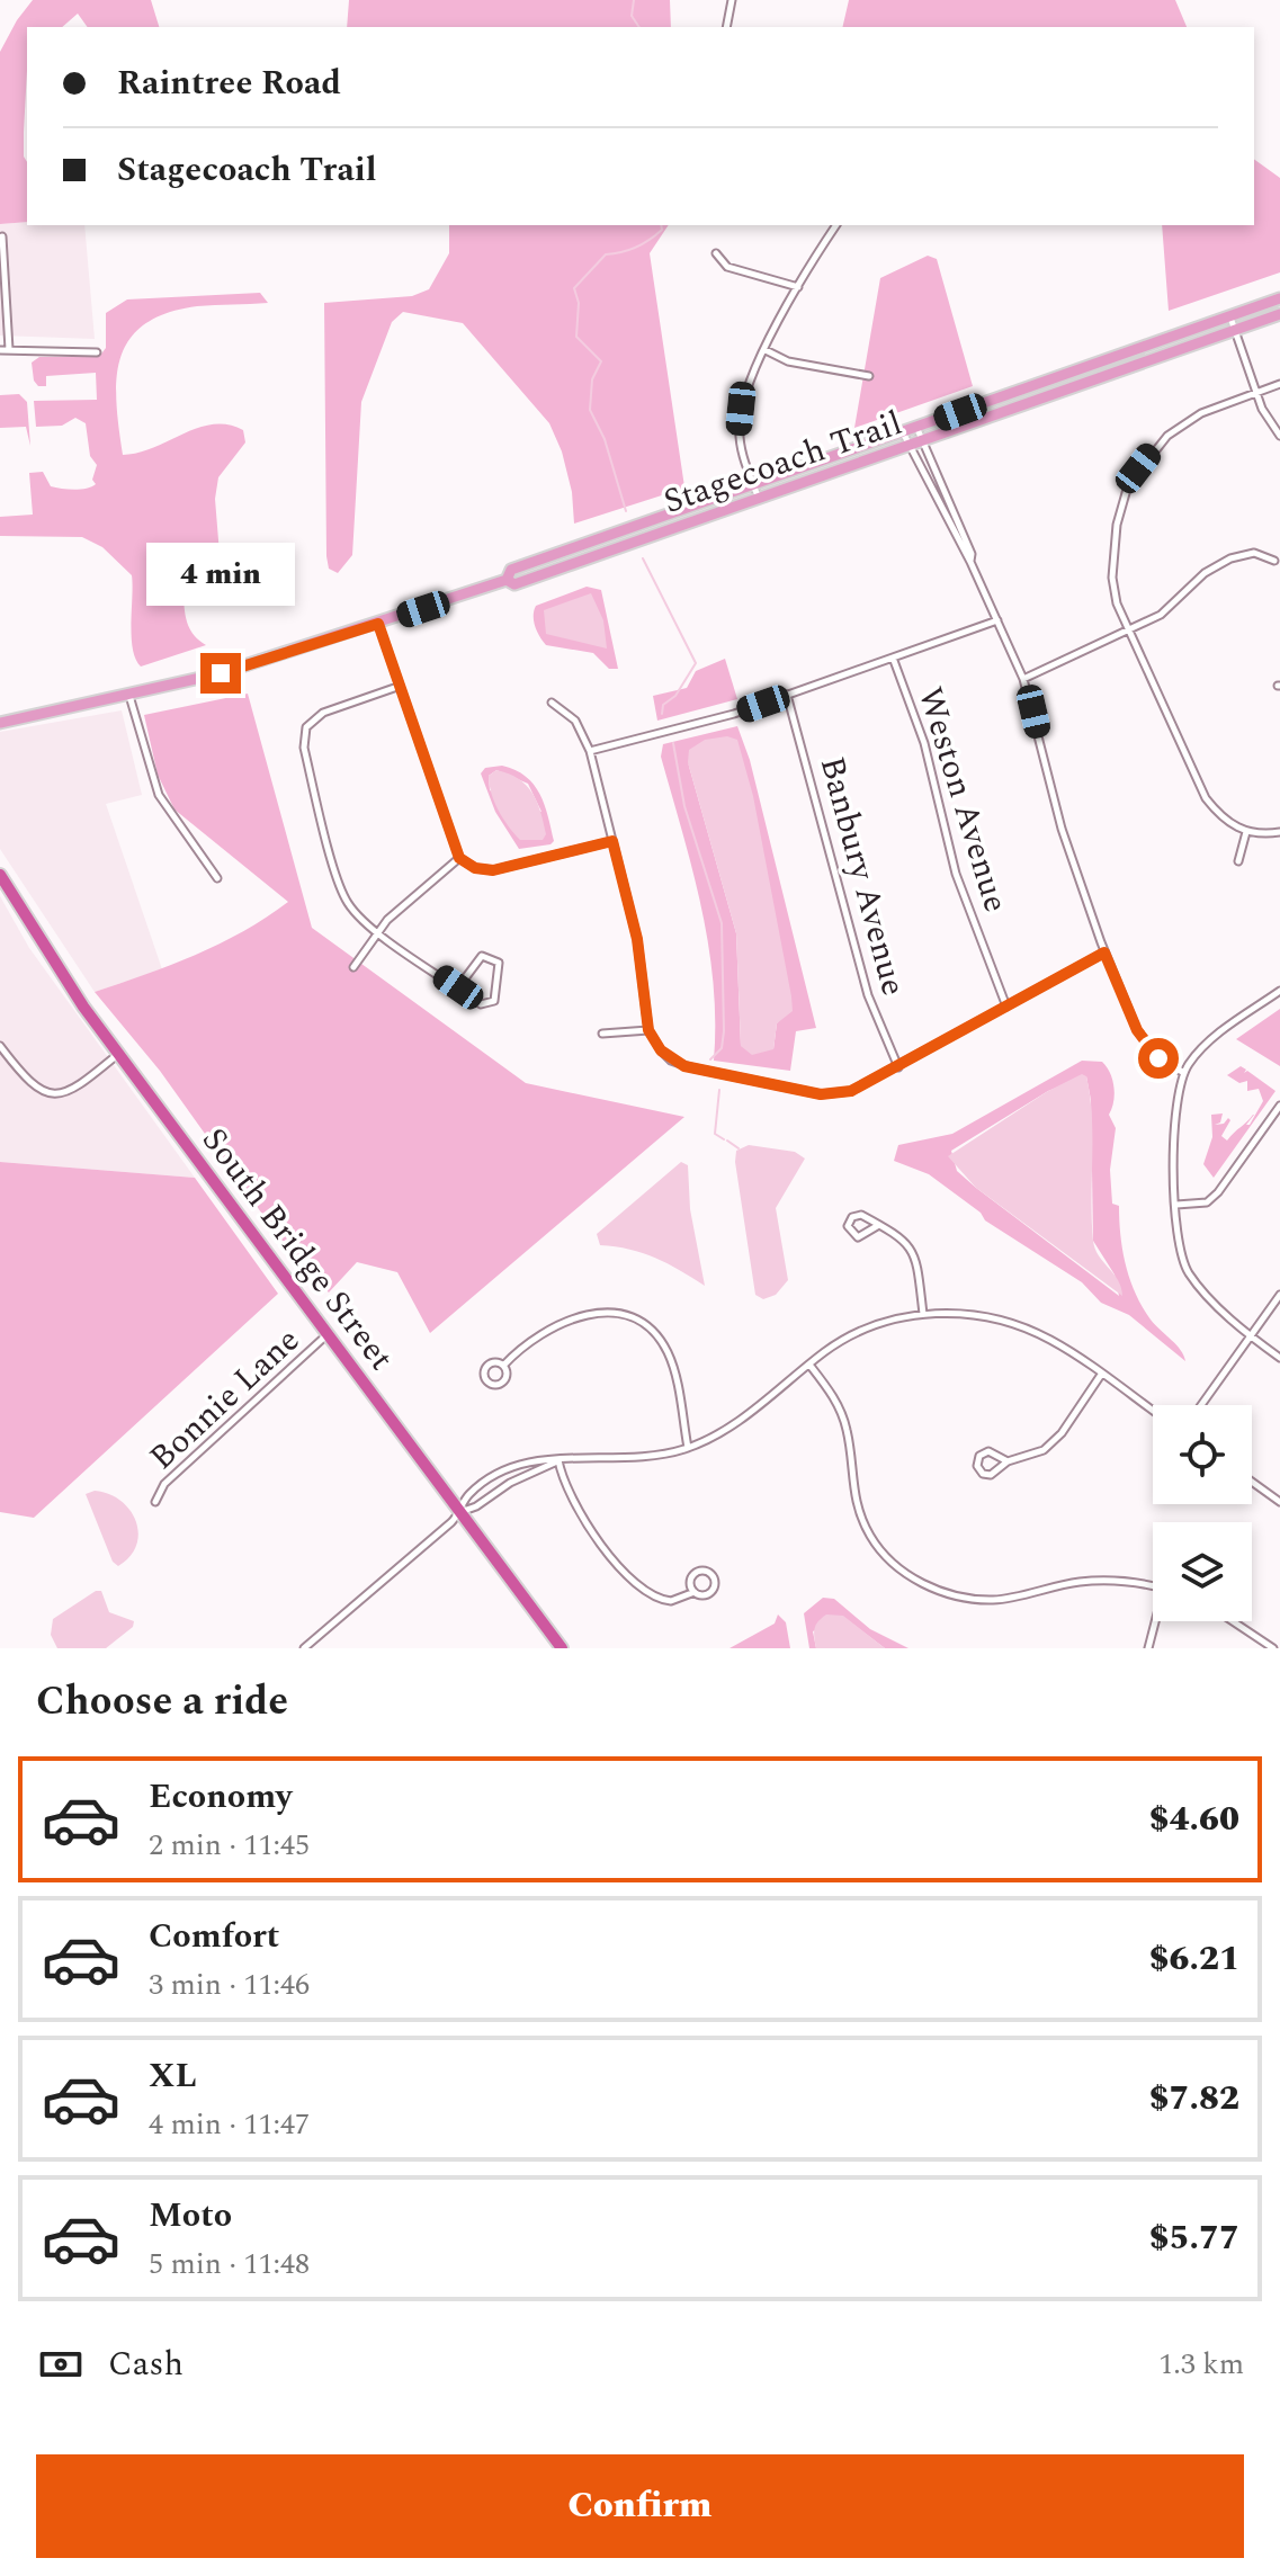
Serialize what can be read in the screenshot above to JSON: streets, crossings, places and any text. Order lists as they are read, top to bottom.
{
  "streets": {
    "highway": ["South Bridge Street"],
    "main road": ["Stagecoach Trail"],
    "street": ["Weston Avenue", "Banbury Avenue", "Bonnie Lane"]
  },
  "crossings": [
    ["South Bridge Street", "Bonnie Lane"]
  ],
  "page": {
    "banner": ["Raintree Road", "Stagecoach Trail"],
    "bubble": "4 min",
    "heading": "Choose a ride",
    "list": [
      {
        "name": "Economy",
        "note": "2 min · 11:45",
        "value": "$4.60"
      },
      {
        "name": "Comfort",
        "note": "3 min · 11:46",
        "value": "$6.21"
      },
      {
        "name": "XL",
        "note": "4 min · 11:47",
        "value": "$7.82"
      },
      {
        "name": "Moto",
        "note": "5 min · 11:48",
        "value": "$5.77"
      }
    ],
    "pay": ["Cash", "1.3 km"],
    "buttons": "Confirm"
  }
}
